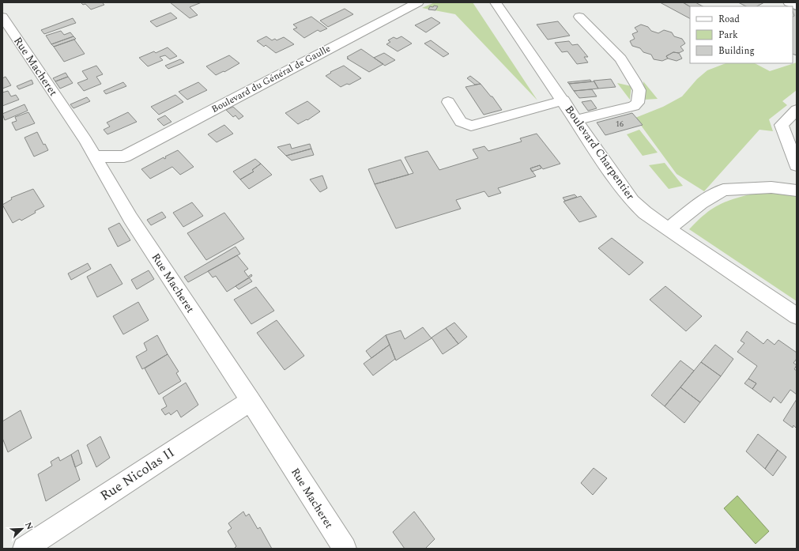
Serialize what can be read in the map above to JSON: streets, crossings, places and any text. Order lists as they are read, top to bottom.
{
  "streets": {
    "street": [
      "Rue Macheret",
      "Boulevard du Général de Gaulle",
      "Boulevard Charpentier",
      "Rue Nicolas II"
    ]
  },
  "crossings": [
    ["Rue Macheret", "Boulevard du Général de Gaulle"],
    ["Rue Macheret", "Rue Nicolas II"]
  ],
  "house_numbers": ["16"],
  "legend": ["Road", "Park", "Building"],
  "north": "top right"
}
